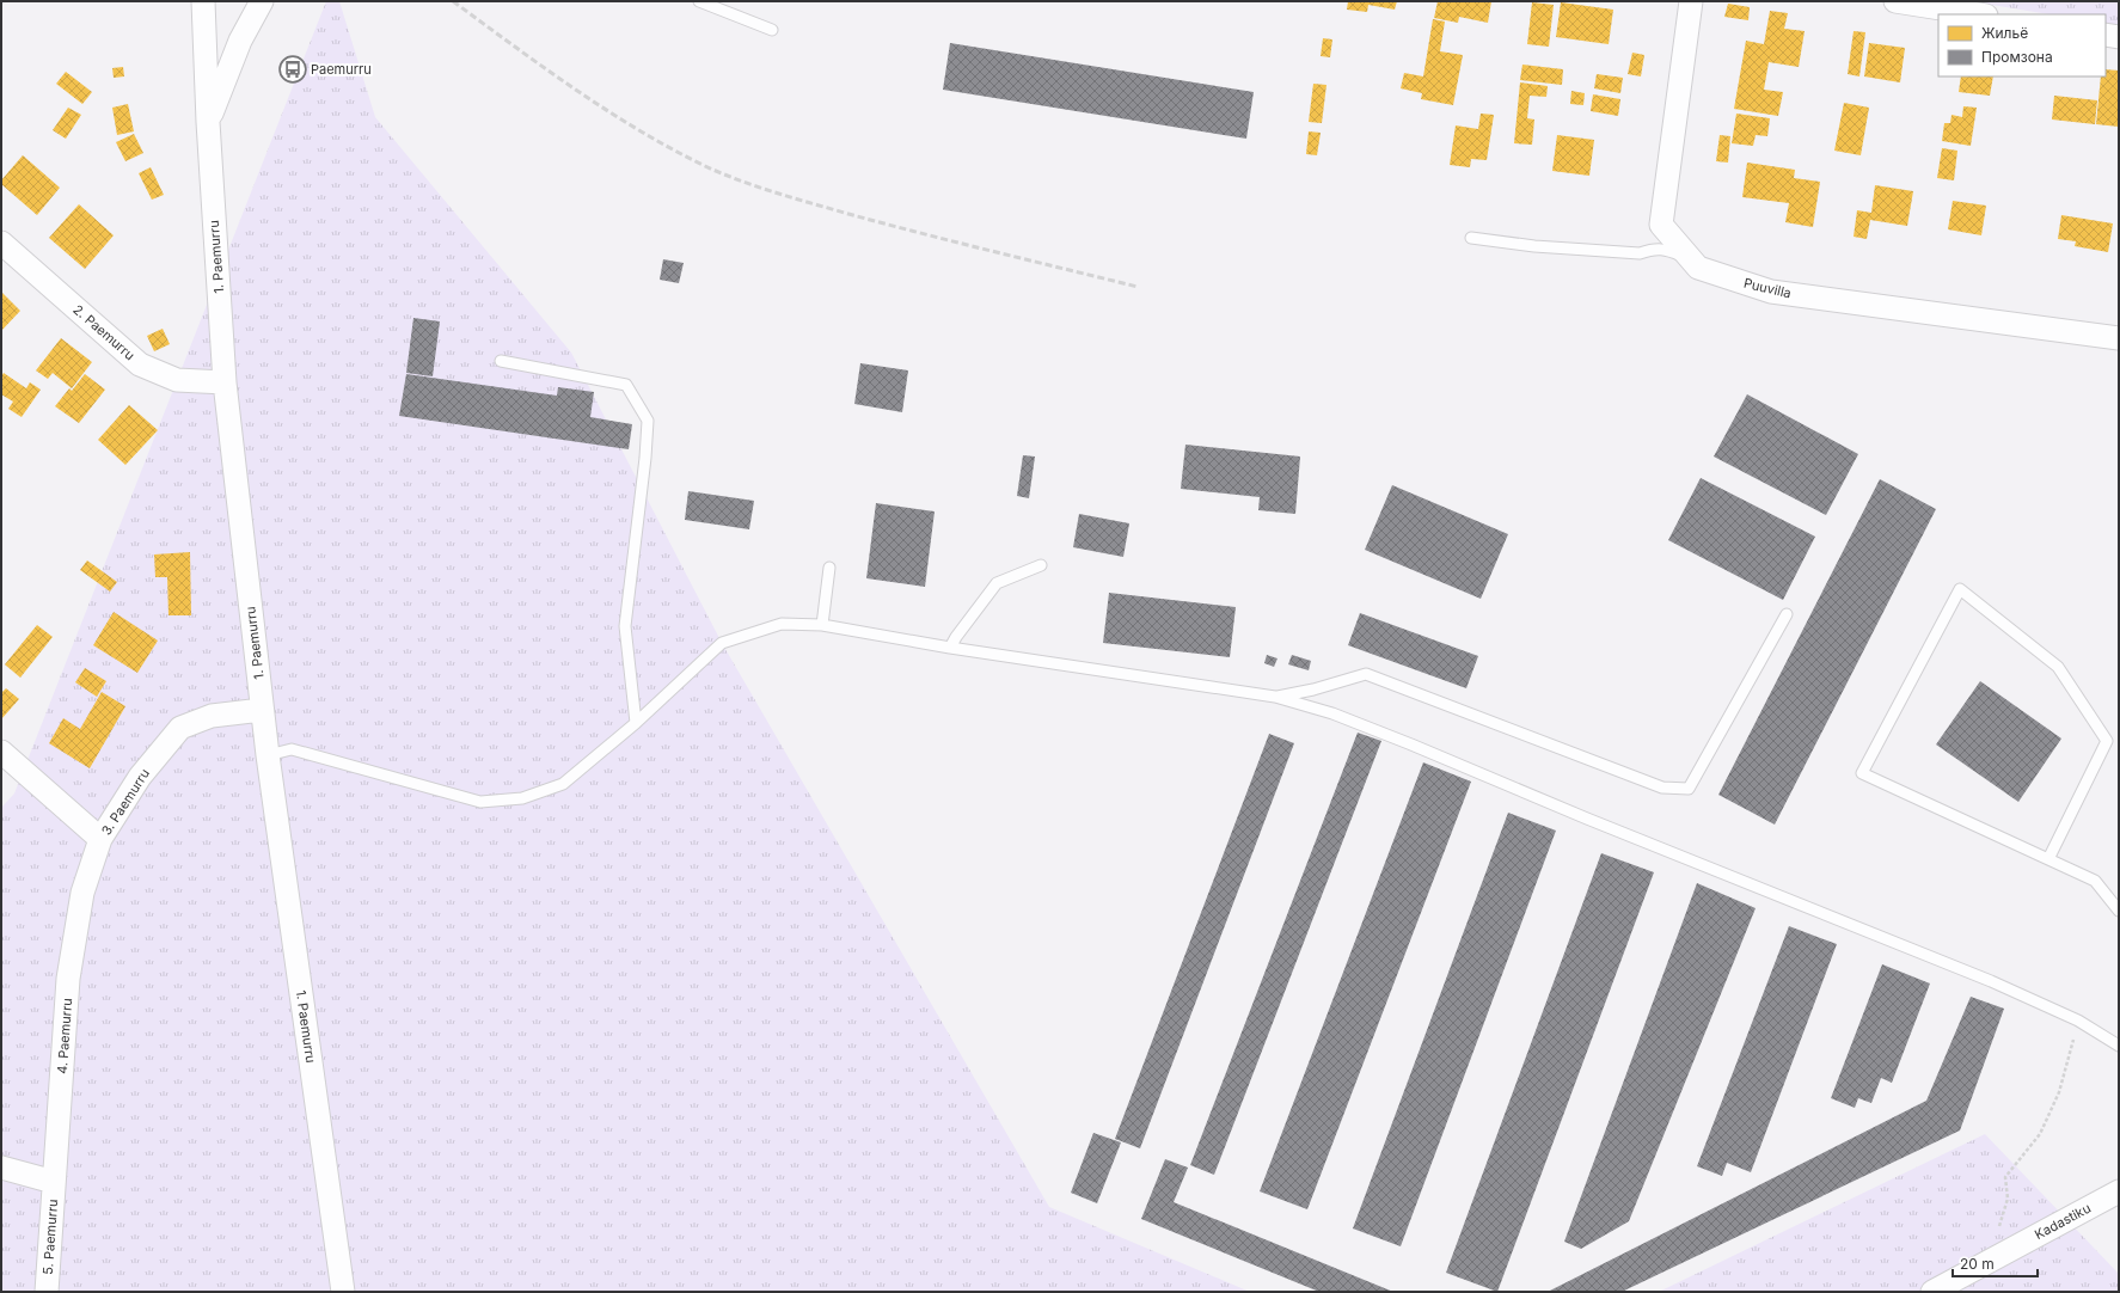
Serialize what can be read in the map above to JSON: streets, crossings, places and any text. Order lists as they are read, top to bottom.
{
  "streets": {
    "street": [
      "1. Paemurru",
      "Puuvilla",
      "2. Paemurru",
      "3. Paemurru",
      "4. Paemurru",
      "Kadastiku",
      "5. Paemurru"
    ]
  },
  "crossings": [
    ["1. Paemurru", "2. Paemurru"],
    ["1. Paemurru", "3. Paemurru"],
    ["3. Paemurru", "4. Paemurru"],
    ["4. Paemurru", "5. Paemurru"]
  ],
  "places": {
    "bus stop": ["Paemurru"]
  },
  "legend": ["Жильё", "Промзона"],
  "scale_bar": "20 m"
}
